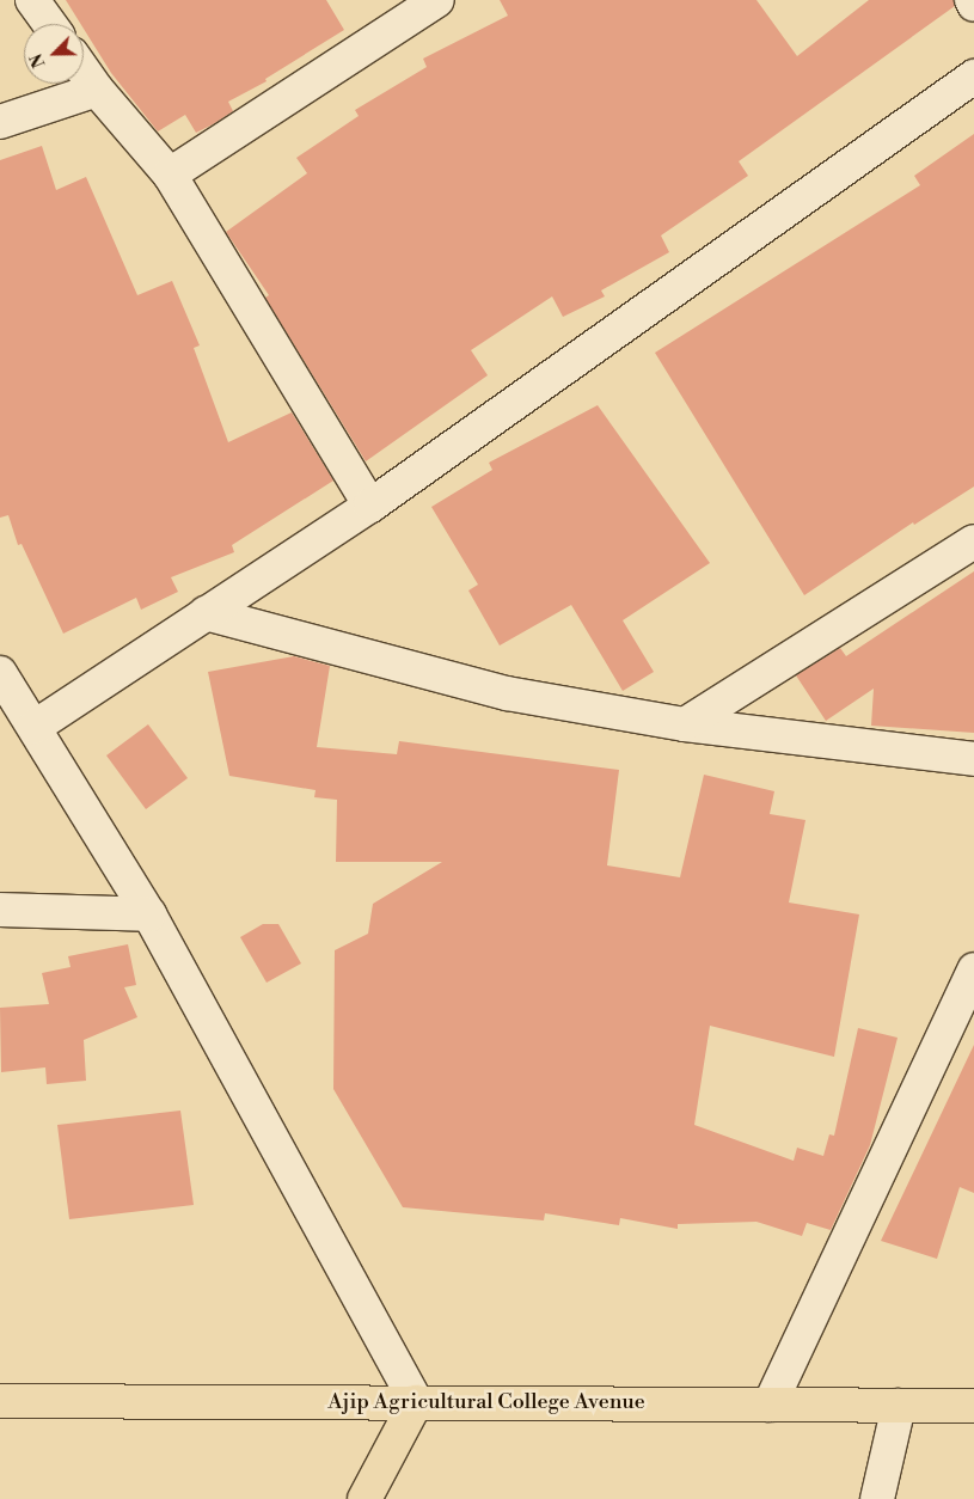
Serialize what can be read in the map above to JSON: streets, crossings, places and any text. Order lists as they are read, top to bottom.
{
  "streets": {
    "main road": ["Ajip Agricultural College Avenue"]
  },
  "north": "bottom left"
}
